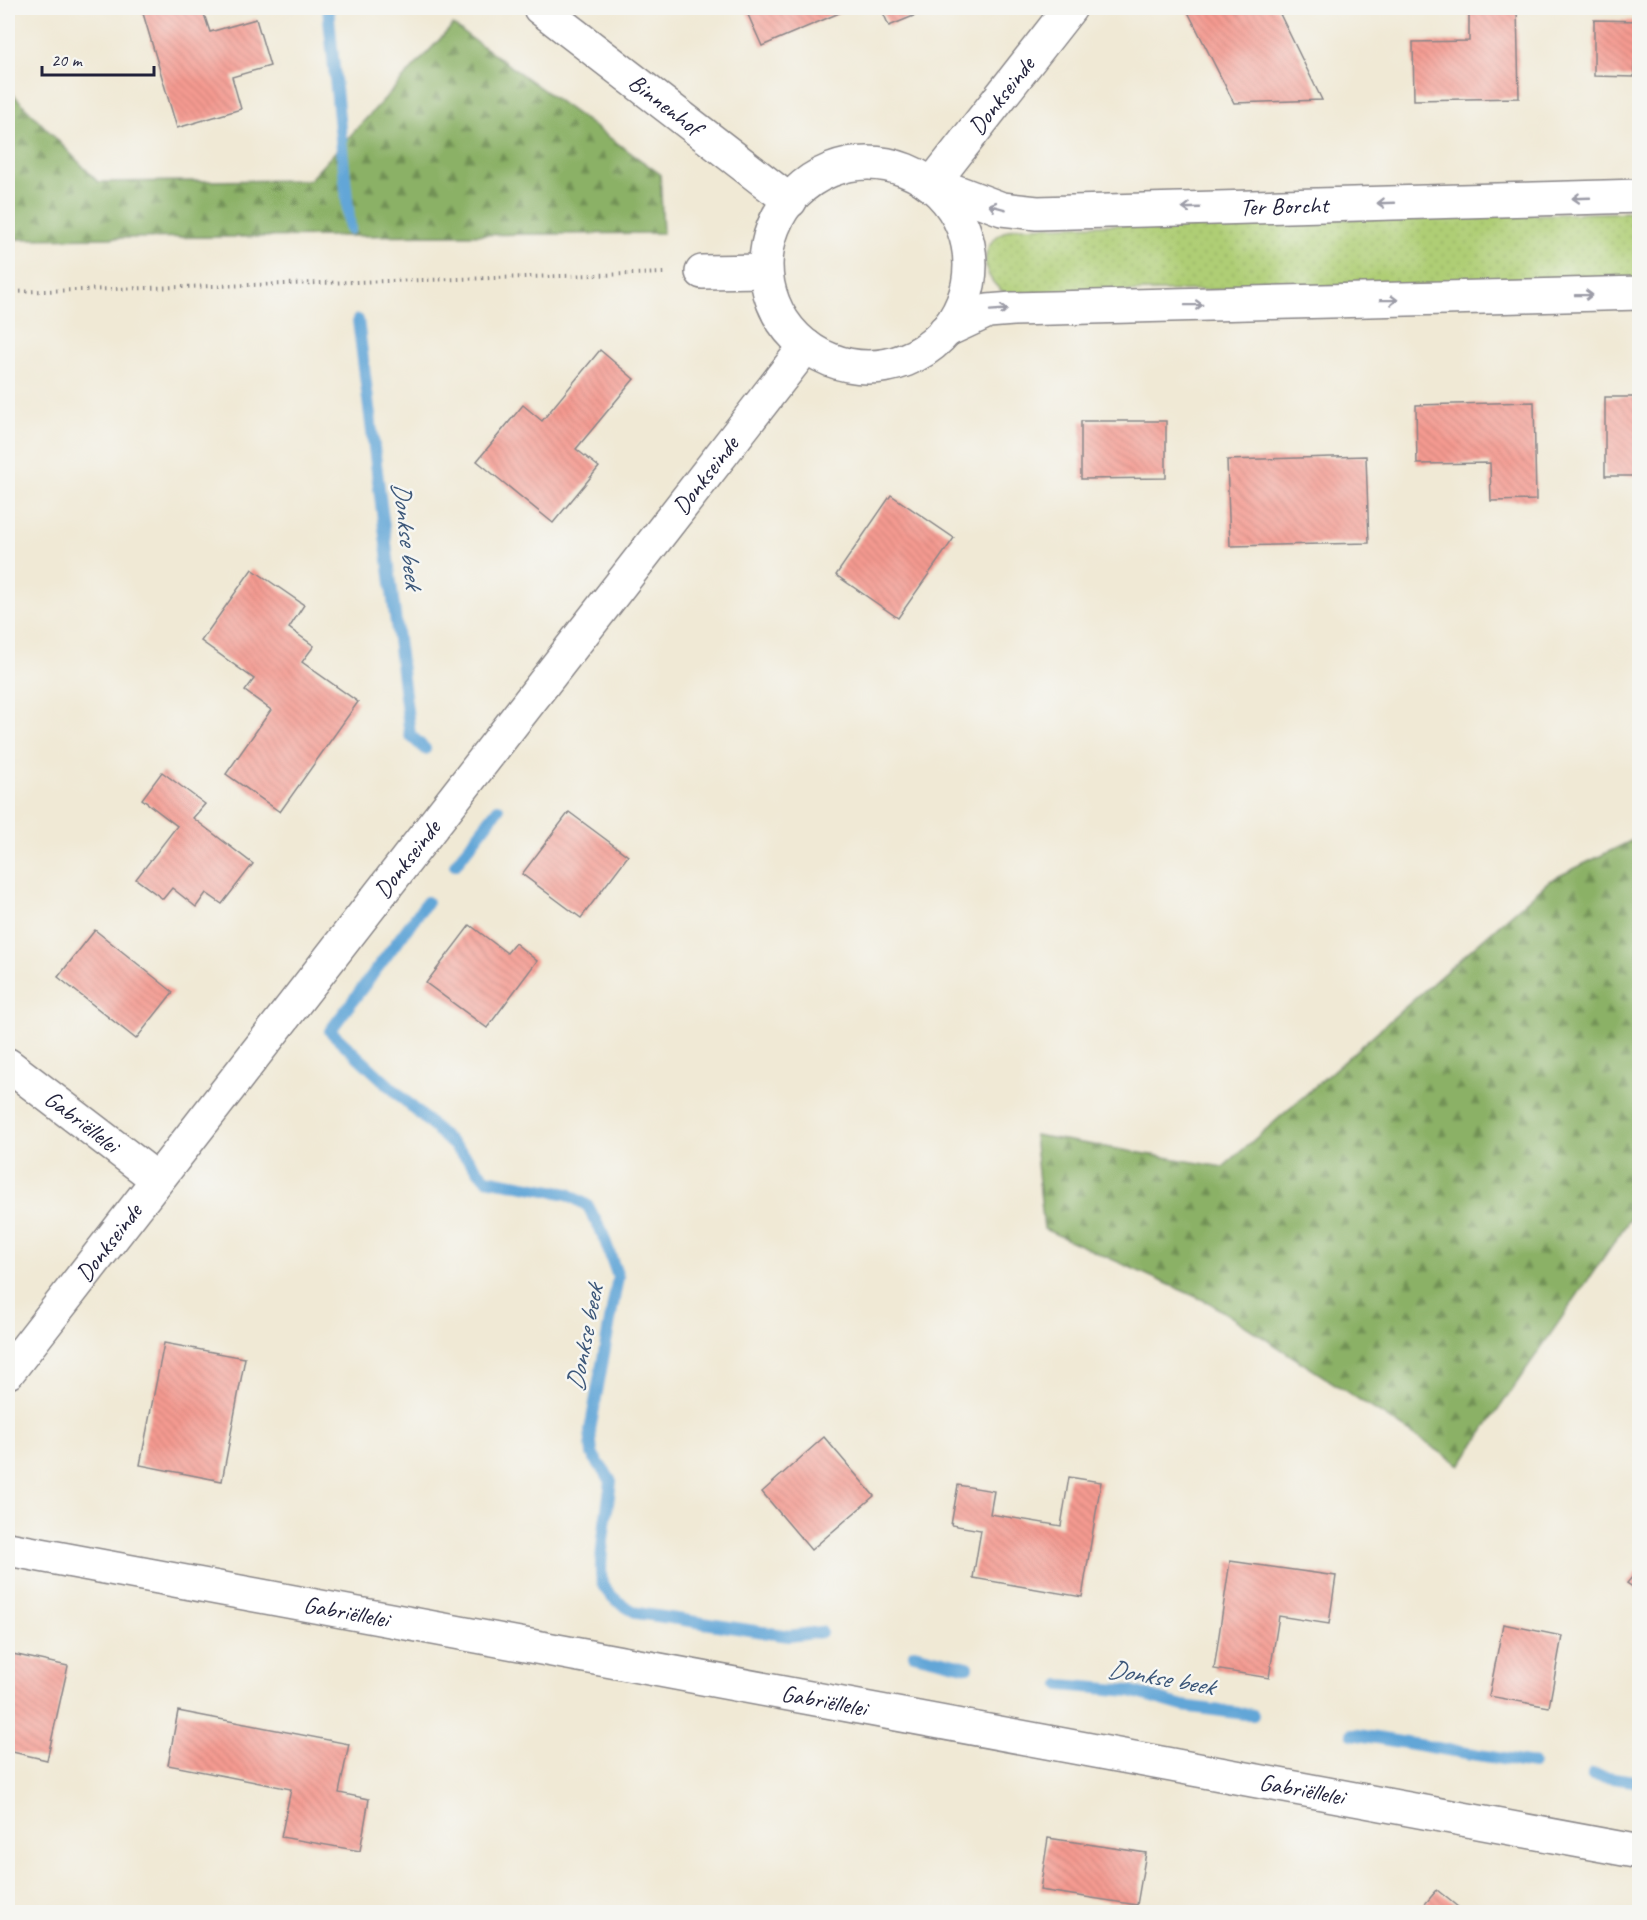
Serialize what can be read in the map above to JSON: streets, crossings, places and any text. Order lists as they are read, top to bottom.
{
  "streets": {
    "street": [
      "Donkseinde",
      "Binnenhof",
      "Ter Borcht",
      "Gabriëllelei"
    ]
  },
  "crossings": [
    ["Donkseinde", "Binnenhof"],
    ["Donkseinde", "Ter Borcht"],
    ["Donkseinde", "Gabriëllelei"],
    ["Binnenhof", "Ter Borcht"]
  ],
  "water": ["Donkse beek"],
  "scale_bar": "20 m"
}
